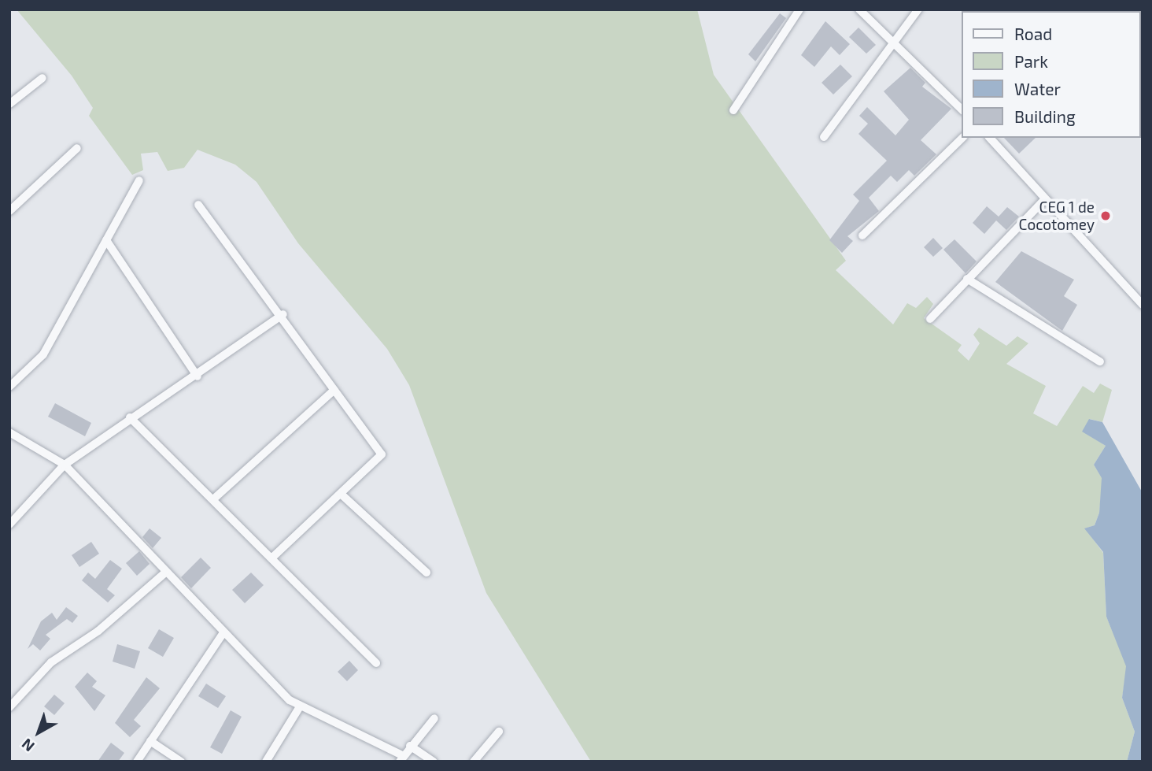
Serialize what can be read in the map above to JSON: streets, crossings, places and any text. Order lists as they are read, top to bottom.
{
  "places": ["CEG 1 de Cocotomey"],
  "legend": [
    "Road",
    "Park",
    "Water",
    "Building"
  ],
  "north": "bottom left"
}
